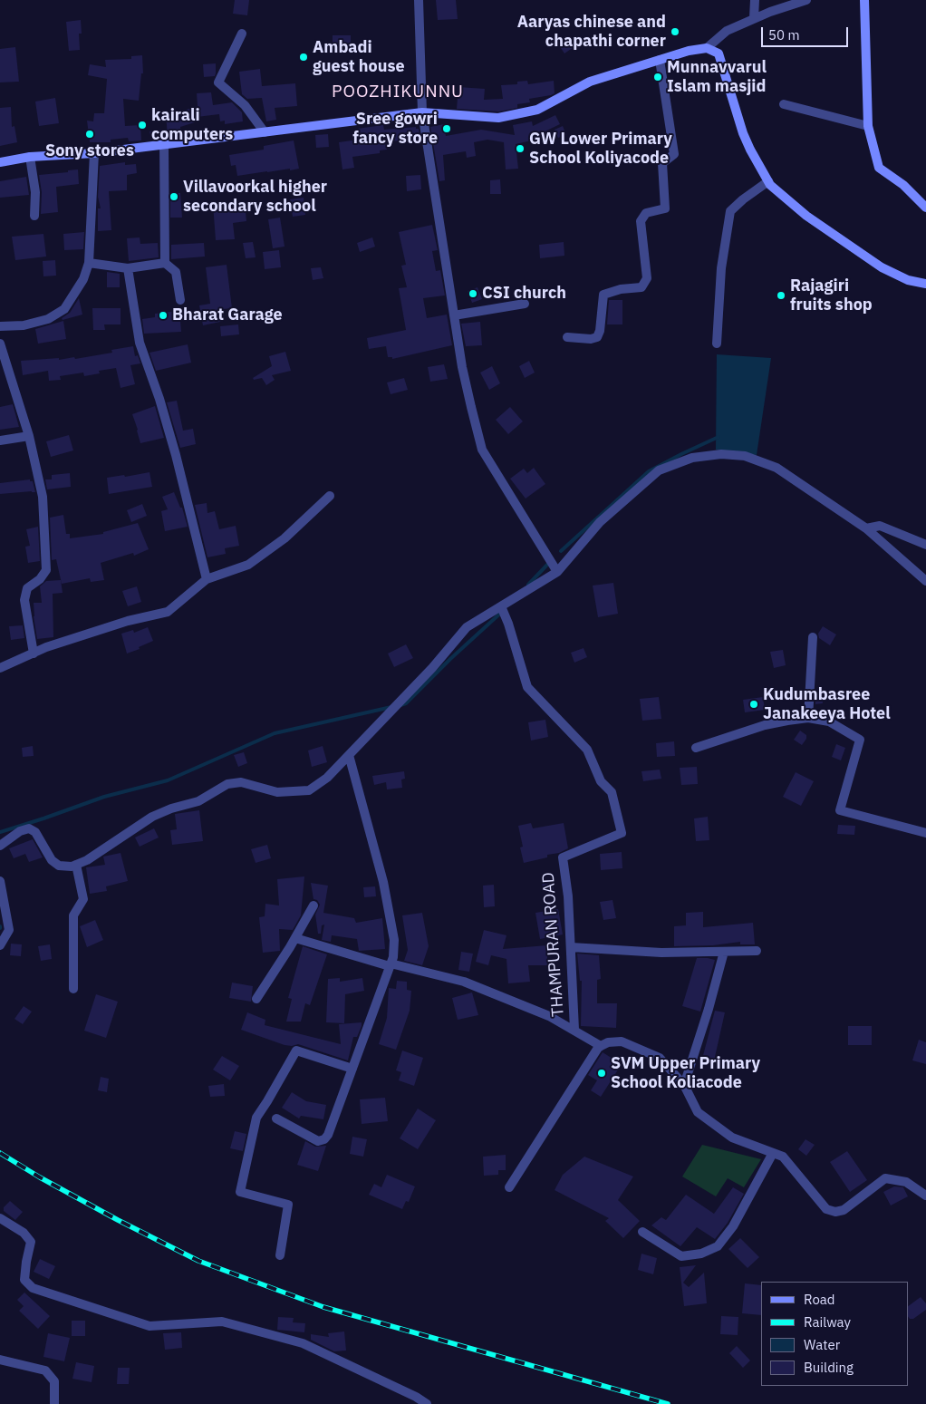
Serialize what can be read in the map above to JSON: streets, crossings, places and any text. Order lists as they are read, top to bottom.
{
  "streets": {
    "street": ["THAMPURAN ROAD"]
  },
  "districts": ["POOZHIKUNNU"],
  "places": [
    "Aaryas chinese and chapathi corner",
    "Ambadi guest house",
    "Munnavvarul Islam masjid",
    "kairali computers",
    "Sree gowri fancy store",
    "Sony stores",
    "GW Lower Primary School Koliyacode",
    "Villavoorkal higher secondary school",
    "CSI church",
    "Rajagiri fruits shop",
    "Bharat Garage",
    "Kudumbasree Janakeeya Hotel",
    "SVM Upper Primary School Koliacode"
  ],
  "legend": [
    "Road",
    "Railway",
    "Water",
    "Building"
  ],
  "scale_bar": "50 m"
}
